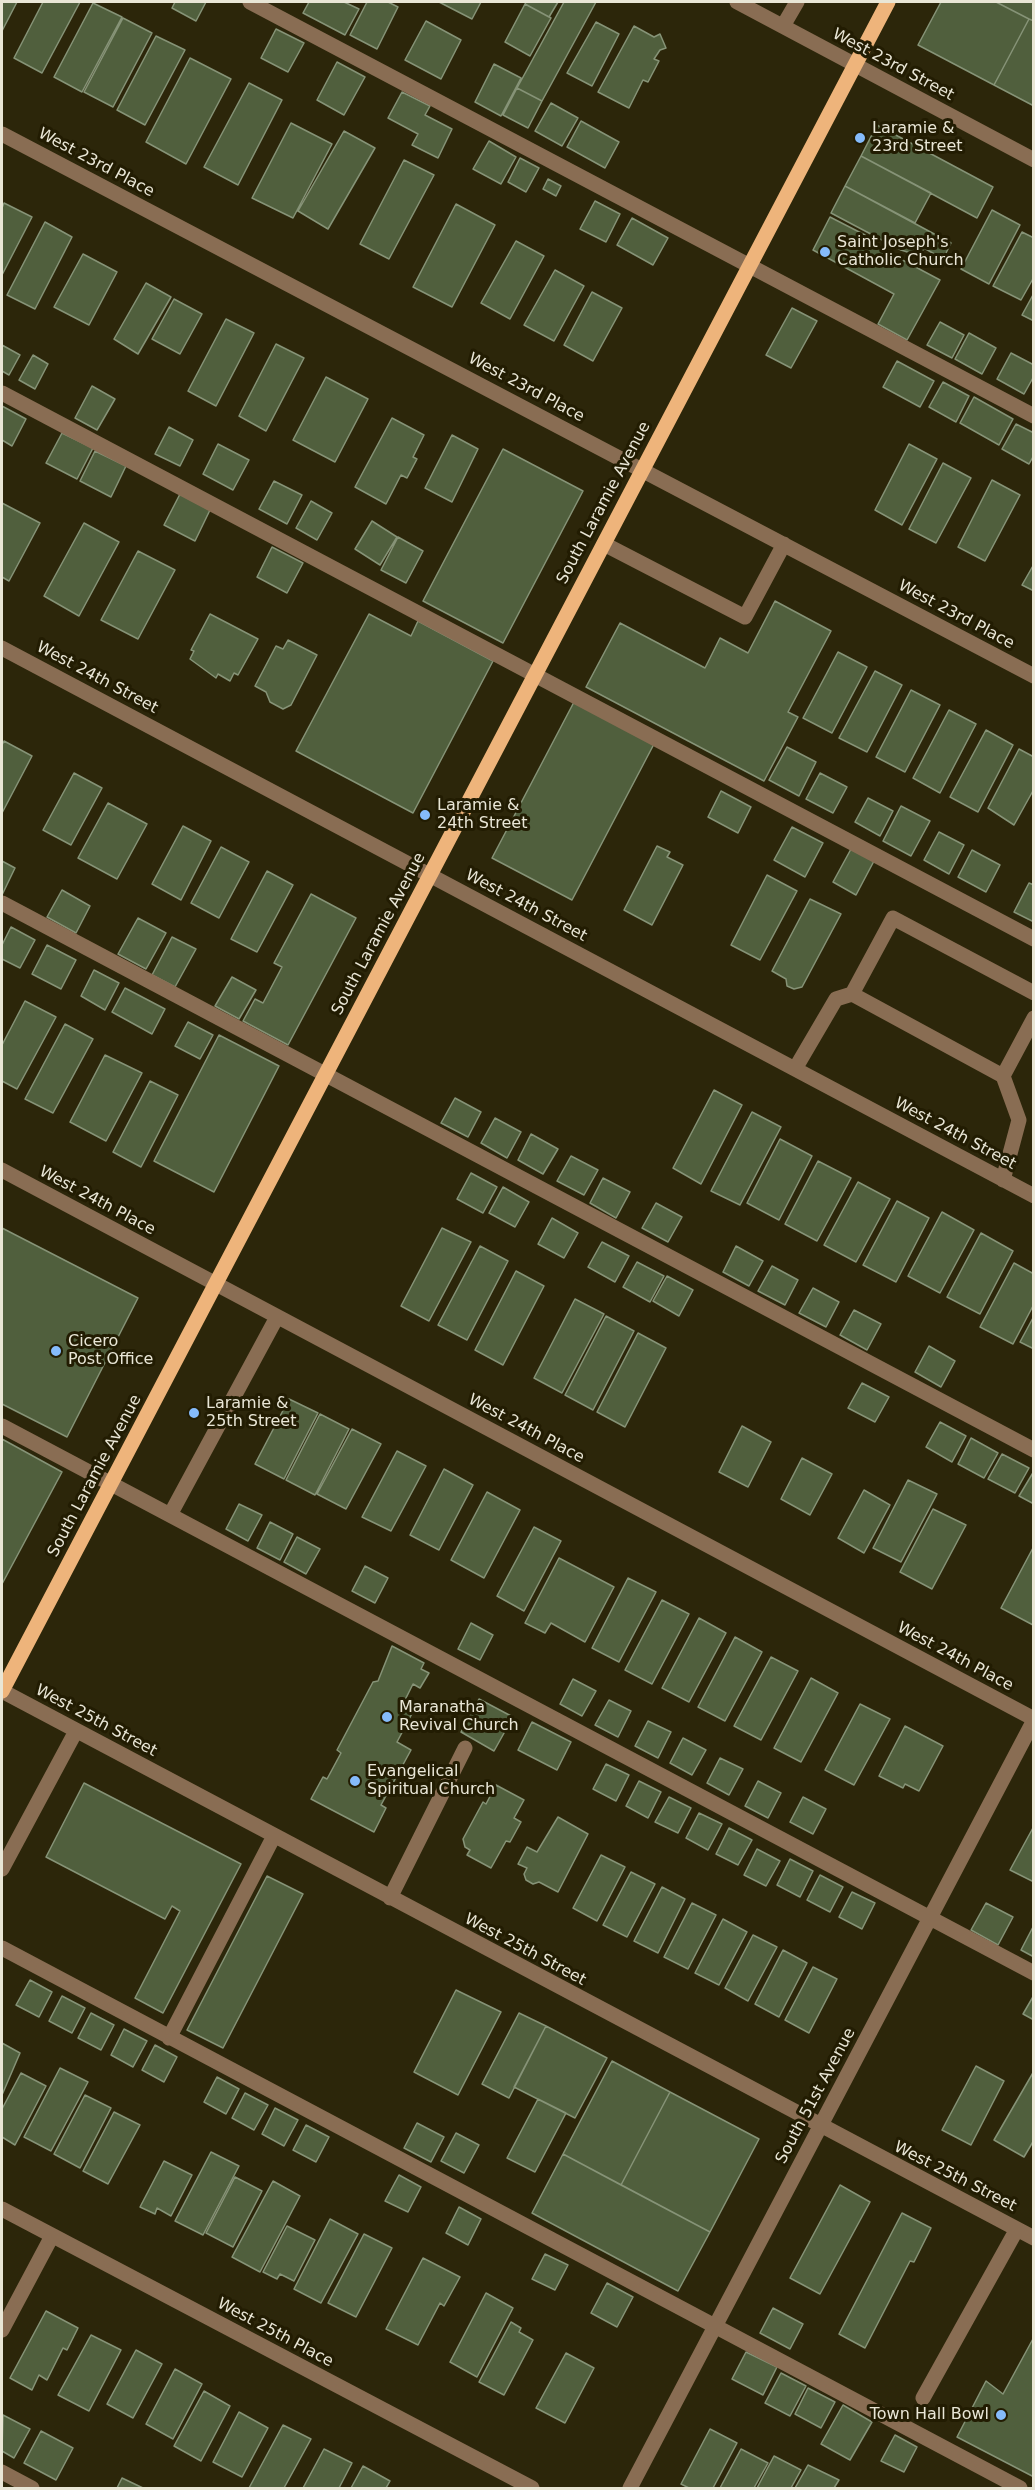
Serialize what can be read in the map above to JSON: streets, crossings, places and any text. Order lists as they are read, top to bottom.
{
  "streets": {
    "main road": ["South Laramie Avenue"],
    "street": [
      "West 23rd Street",
      "West 23rd Place",
      "West 24th Street",
      "West 24th Place",
      "West 25th Street",
      "South 51st Avenue",
      "West 25th Place"
    ]
  },
  "crossings": [
    ["West 23rd Street", "South Laramie Avenue"],
    ["West 23rd Place", "South Laramie Avenue"],
    ["South Laramie Avenue", "West 24th Street"],
    ["South Laramie Avenue", "West 24th Place"],
    ["South Laramie Avenue", "West 25th Street"],
    ["West 24th Place", "South 51st Avenue"],
    ["West 25th Street", "South 51st Avenue"]
  ],
  "places": [
    "Laramie & 23rd Street",
    "Saint Joseph's Catholic Church",
    "Laramie & 24th Street",
    "Cicero Post Office",
    "Laramie & 25th Street",
    "Maranatha Revival Church",
    "Evangelical Spiritual Church",
    "Town Hall Bowl"
  ]
}
